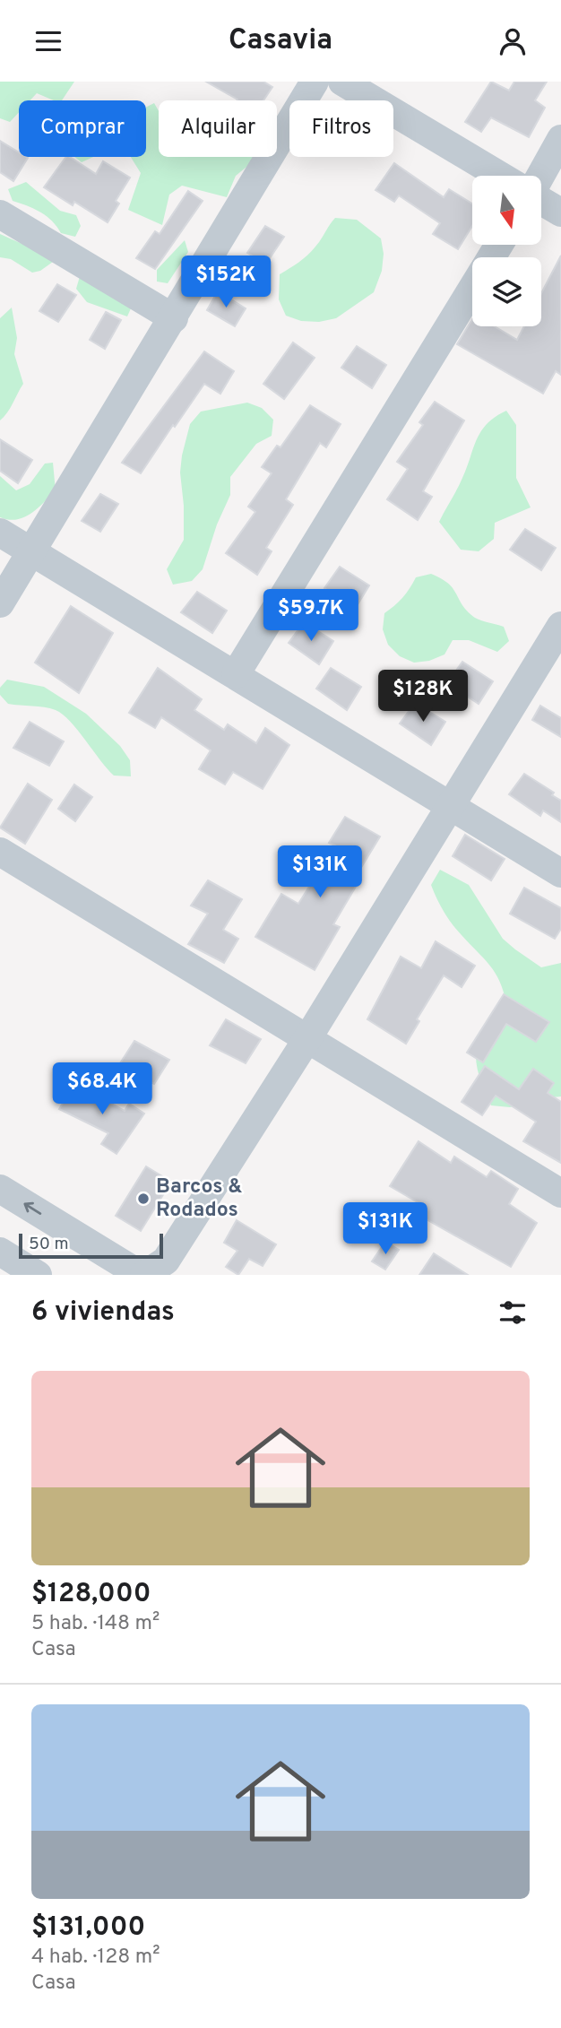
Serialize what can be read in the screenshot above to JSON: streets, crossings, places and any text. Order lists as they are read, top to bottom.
{
  "places": ["Barcos & Rodados"],
  "scale_bar": "50 m",
  "north": "bottom",
  "page": {
    "header": "Casavia",
    "chip": ["Comprar", "Alquilar", "Filtros"],
    "price": [
      "$152K",
      "$59.7K",
      "$128K",
      "$131K",
      "$68.4K",
      "$131K"
    ],
    "scale": "50 m",
    "heading": "6 viviendas",
    "list": [
      {
        "name": "$128,000",
        "note": "5 hab. · 148 m² · Casa"
      },
      {
        "name": "$131,000",
        "note": "4 hab. · 128 m² · Casa"
      }
    ]
  }
}
